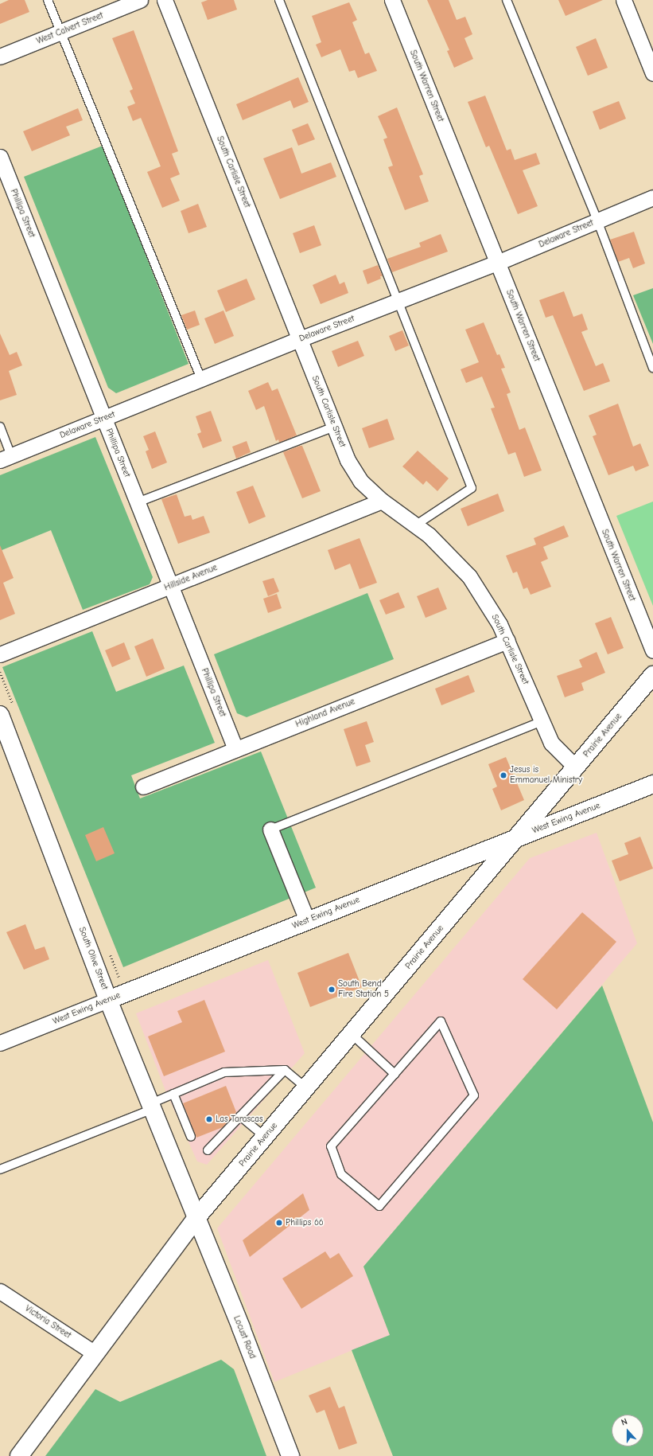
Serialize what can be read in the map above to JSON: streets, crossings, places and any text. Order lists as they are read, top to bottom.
{
  "streets": {
    "street": [
      "West Calvert Street",
      "South Warren Street",
      "South Carlisle Street",
      "Phillipa Street",
      "Delaware Street",
      "Hillside Avenue",
      "Highland Avenue",
      "Prairie Avenue",
      "West Ewing Avenue",
      "South Olive Street",
      "Victoria Street",
      "Locust Road"
    ]
  },
  "crossings": [
    ["South Warren Street", "Delaware Street"],
    ["South Carlisle Street", "Delaware Street"],
    ["South Carlisle Street", "Hillside Avenue"],
    ["South Carlisle Street", "Highland Avenue"],
    ["South Carlisle Street", "Prairie Avenue"],
    ["Phillipa Street", "Delaware Street"],
    ["Phillipa Street", "Hillside Avenue"],
    ["Phillipa Street", "Highland Avenue"],
    ["Prairie Avenue", "West Ewing Avenue"],
    ["Prairie Avenue", "South Olive Street"],
    ["Prairie Avenue", "Victoria Street"],
    ["Prairie Avenue", "Locust Road"],
    ["West Ewing Avenue", "South Olive Street"],
    ["South Olive Street", "Locust Road"]
  ],
  "places": [
    "Jesus is Emmanuel Ministry",
    "South Bend Fire Station 5",
    "Las Tarascas",
    "Phillips 66"
  ],
  "north": "top"
}
